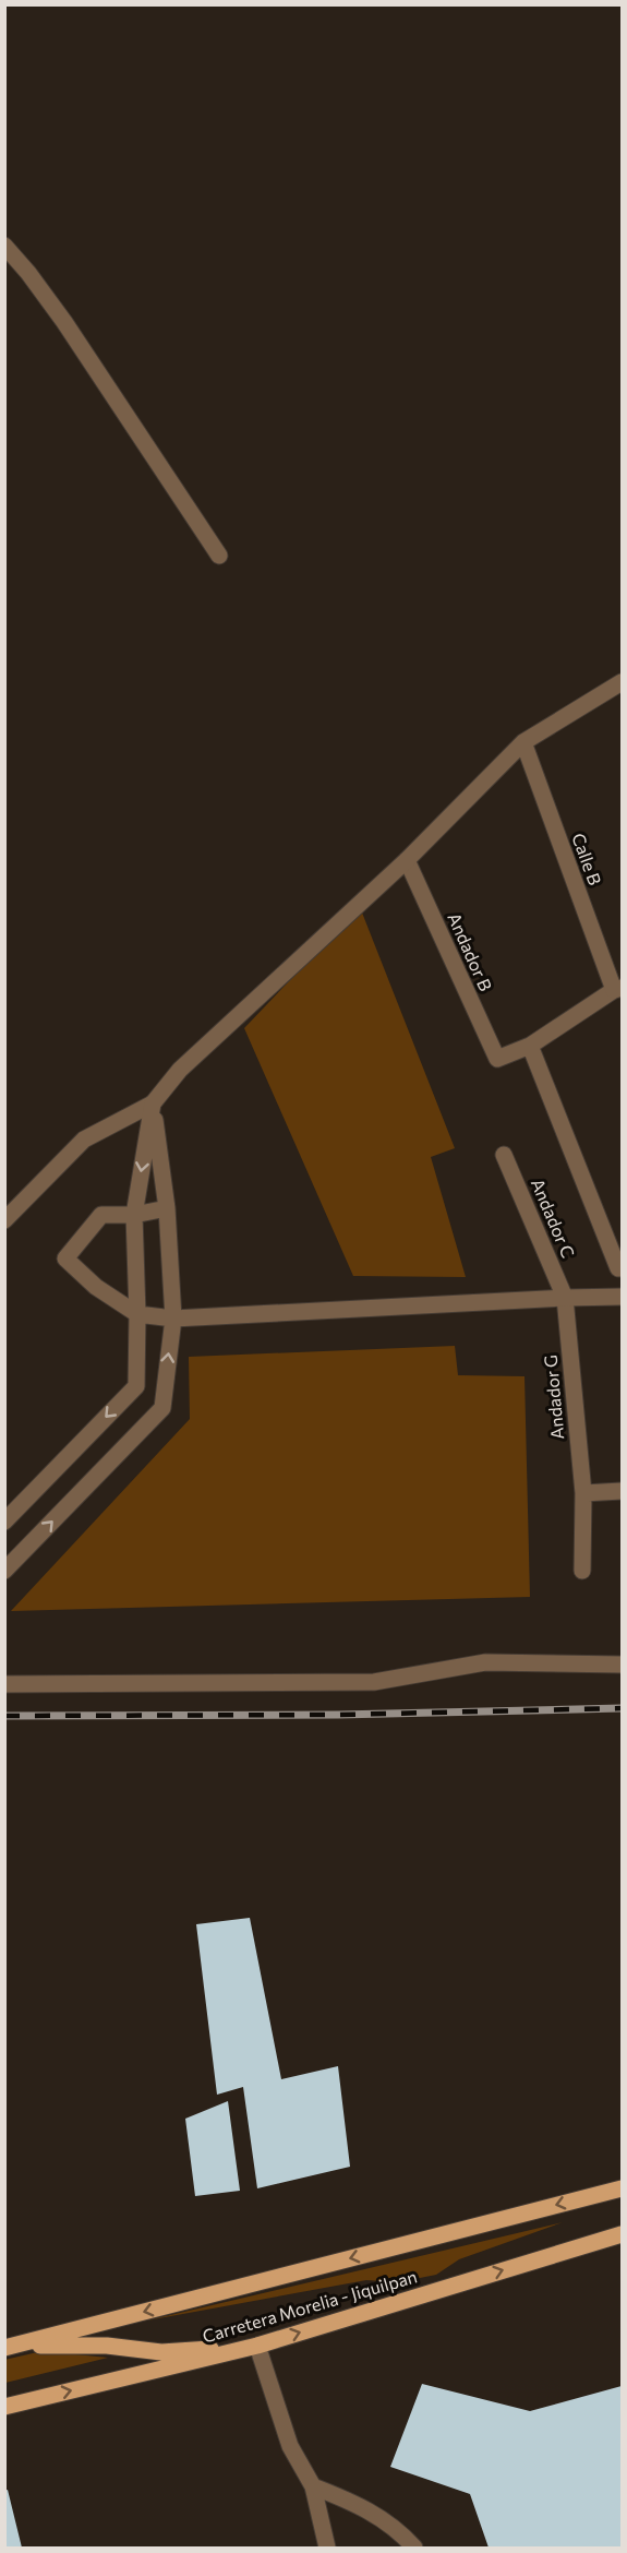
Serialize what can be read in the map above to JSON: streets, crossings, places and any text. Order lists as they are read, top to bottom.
{
  "streets": {
    "main road": ["Carretera Morelia - Jiquilpan"],
    "street": [
      "Calle B",
      "Andador B",
      "Andador C",
      "Andador G"
    ]
  },
  "crossings": [
    ["Andador C", "Andador G"]
  ]
}
